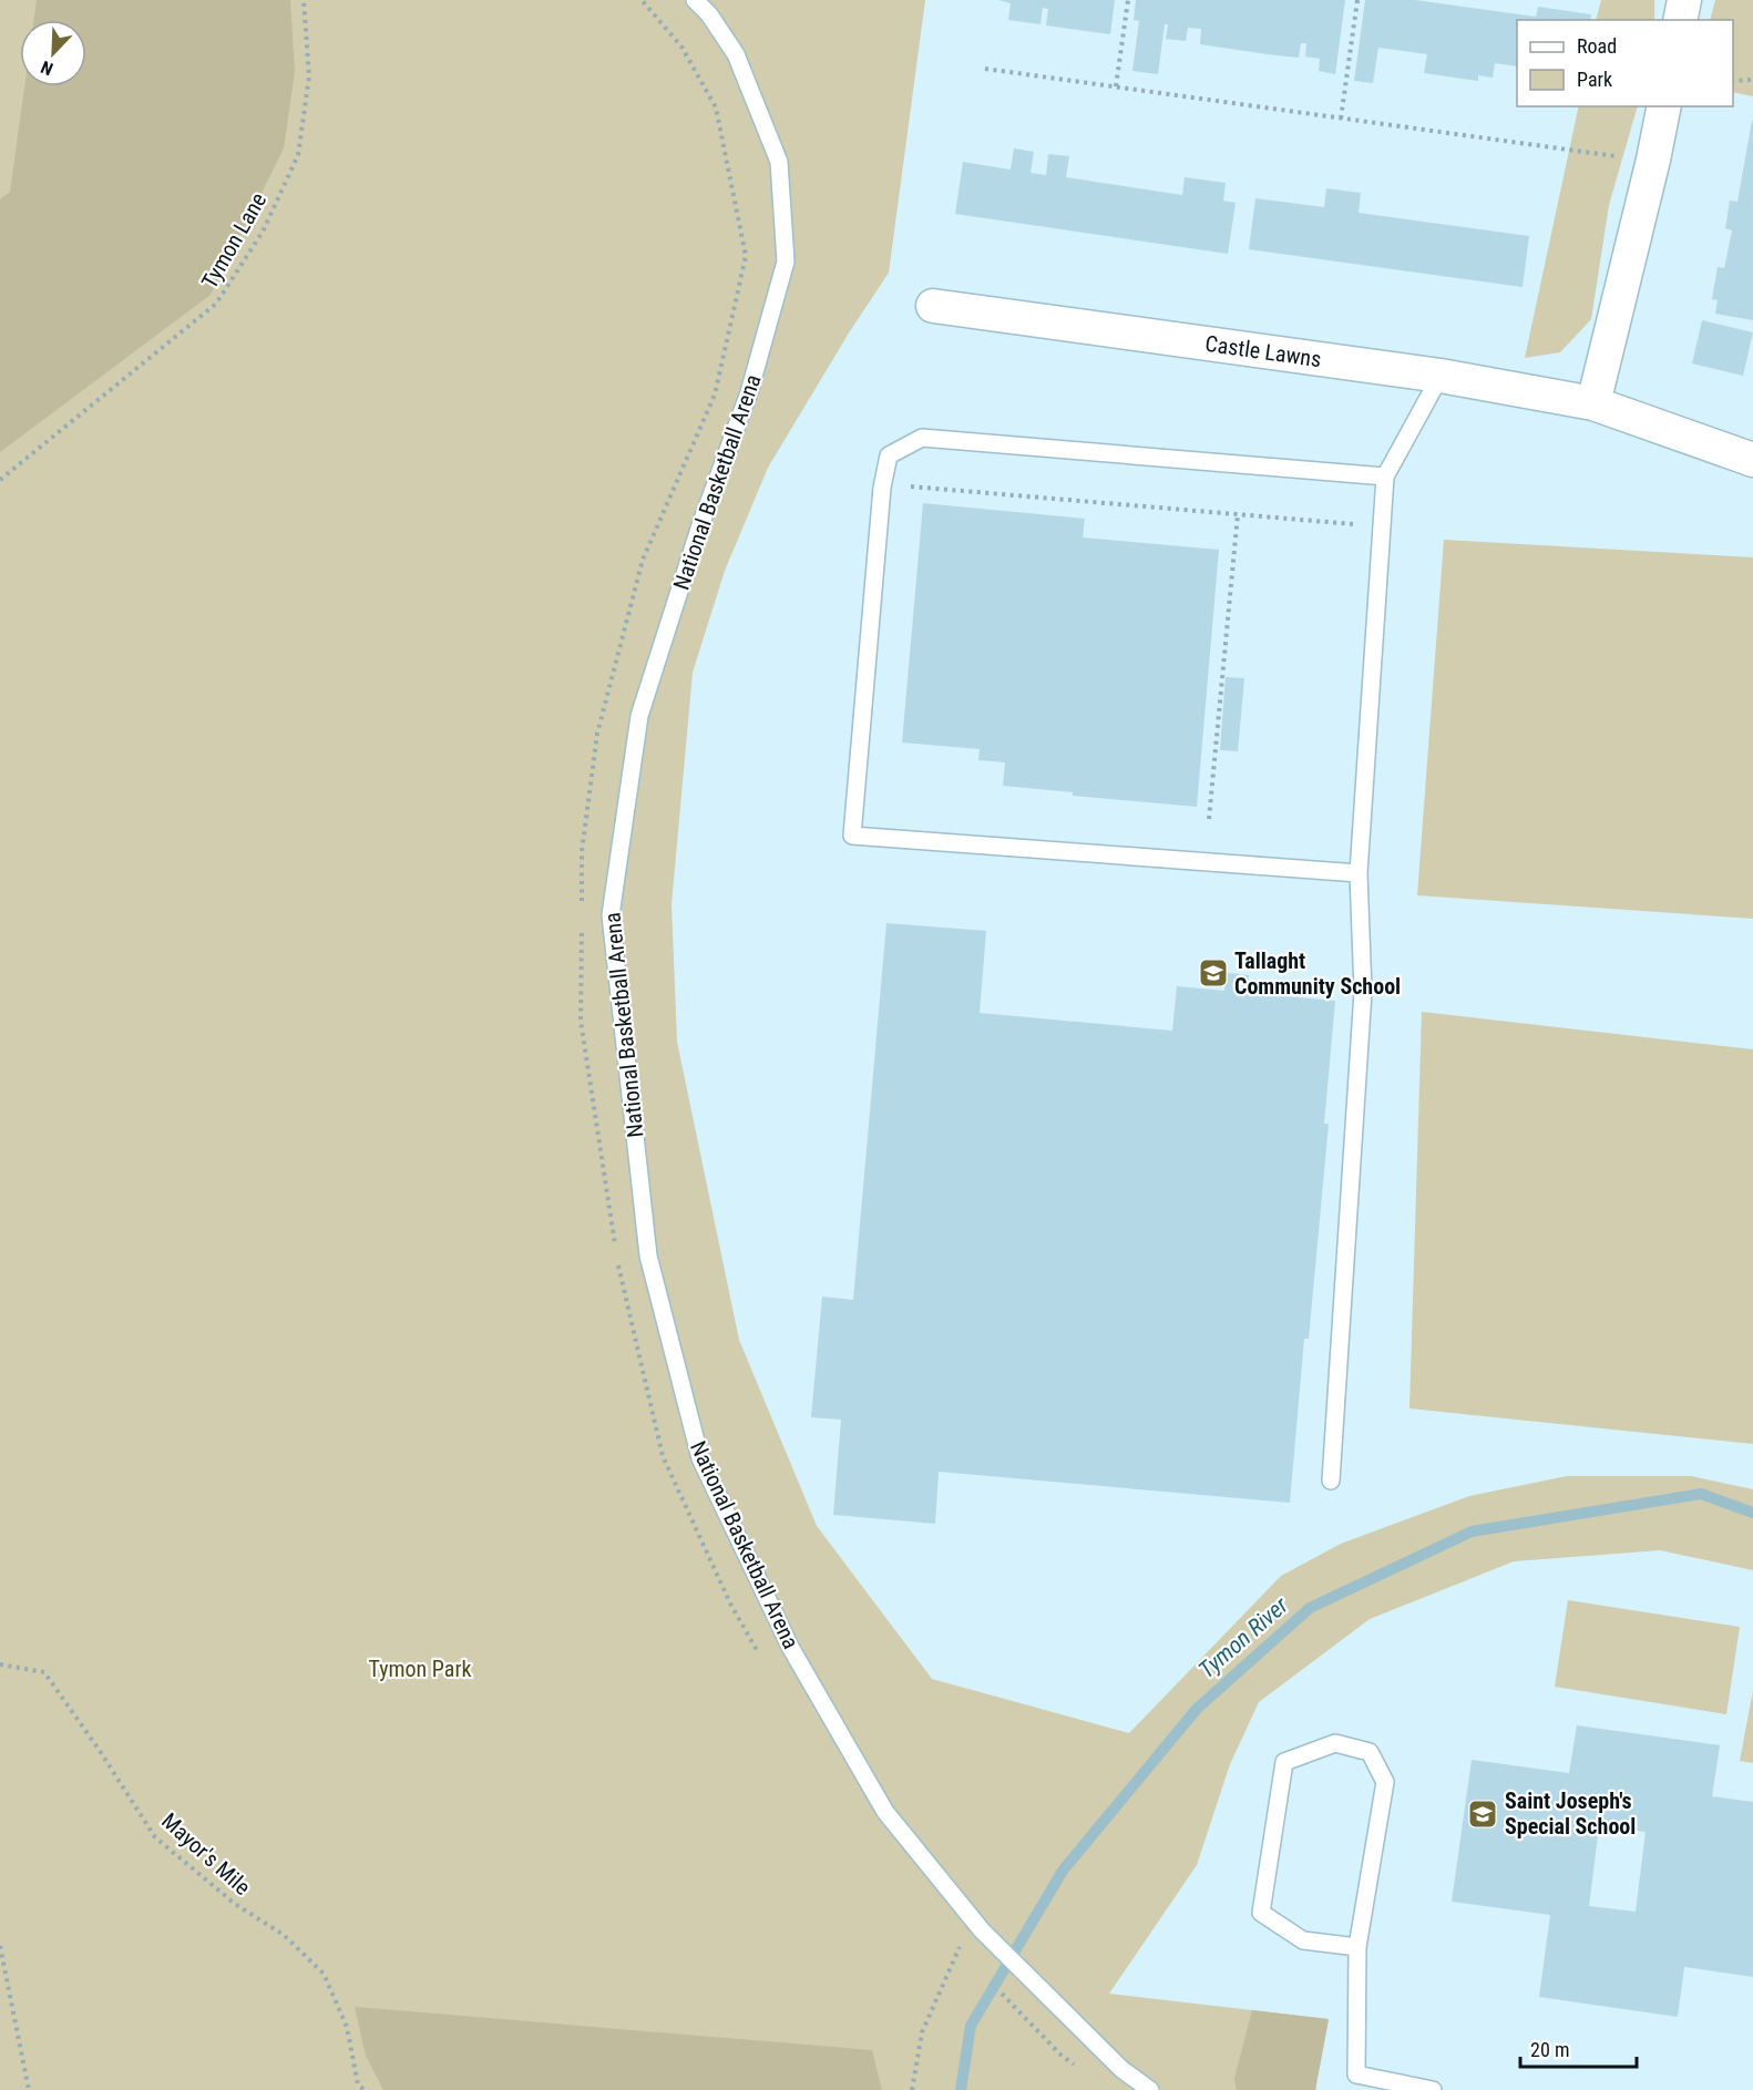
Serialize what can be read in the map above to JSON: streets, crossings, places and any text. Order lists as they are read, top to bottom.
{
  "streets": {
    "street": ["Castle Lawns"],
    "lane": ["National Basketball Arena"],
    "path": ["Tymon Lane", "Mayor's Mile"]
  },
  "water": ["Tymon River"],
  "parks": ["Tymon Park"],
  "places": {
    "school or university": ["Tallaght Community School", "Saint Joseph's Special School"]
  },
  "legend": ["Road", "Park"],
  "scale_bar": "20 m",
  "north": "bottom left"
}
